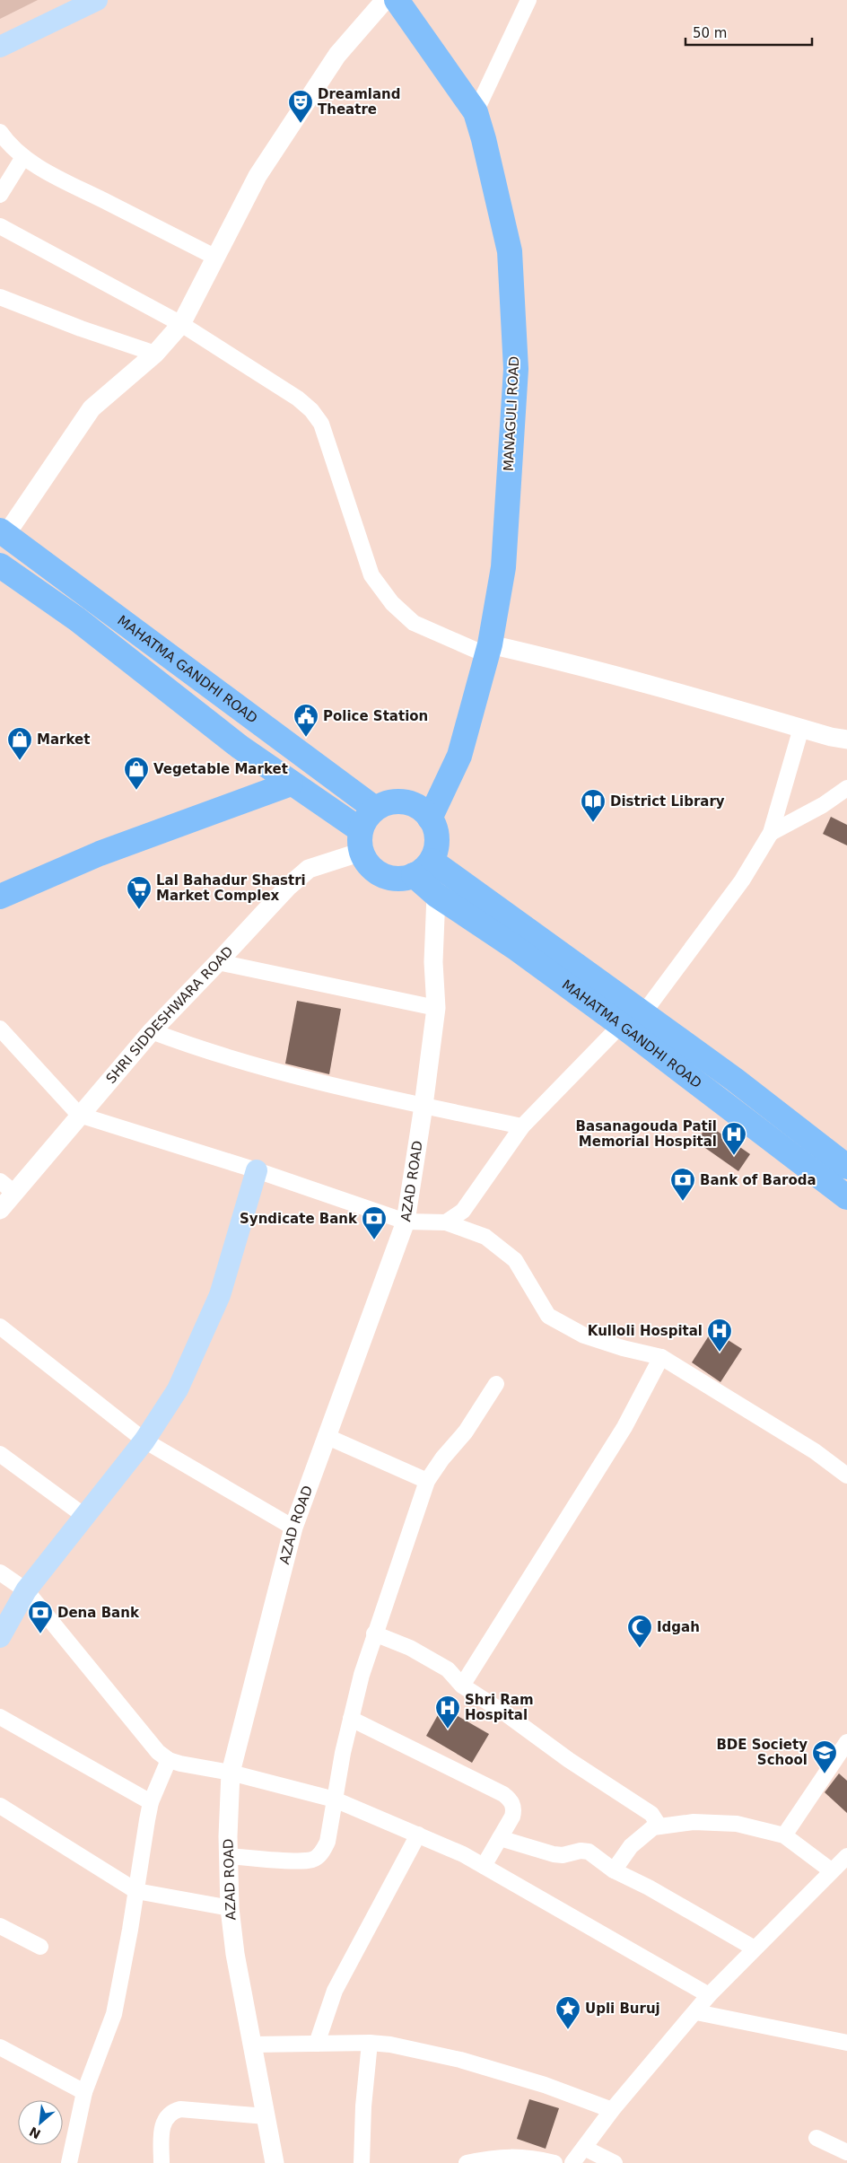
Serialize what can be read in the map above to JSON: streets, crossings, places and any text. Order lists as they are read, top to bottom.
{
  "streets": {
    "main road": ["MANAGULI ROAD", "MAHATMA GANDHI ROAD"],
    "street": ["SHRI SIDDESHWARA ROAD", "AZAD ROAD"]
  },
  "crossings": [
    ["MANAGULI ROAD", "MAHATMA GANDHI ROAD"],
    ["MANAGULI ROAD", "SHRI SIDDESHWARA ROAD"],
    ["MAHATMA GANDHI ROAD", "SHRI SIDDESHWARA ROAD"],
    ["MAHATMA GANDHI ROAD", "AZAD ROAD"]
  ],
  "places": {
    "theatre": ["Dreamland Theatre"],
    "public building": ["Police Station"],
    "shop": ["Market", "Vegetable Market"],
    "library": ["District Library"],
    "supermarket": ["Lal Bahadur Shastri Market Complex"],
    "hospital": ["Basanagouda Patil Memorial Hospital", "Kulloli Hospital", "Shri Ram Hospital"],
    "bank": ["Bank of Baroda", "Syndicate Bank", "Dena Bank"],
    "mosque": ["Idgah"],
    "school or university": ["BDE Society School"],
    "place": ["Upli Buruj"]
  },
  "scale_bar": "50 m",
  "north": "bottom left"
}
